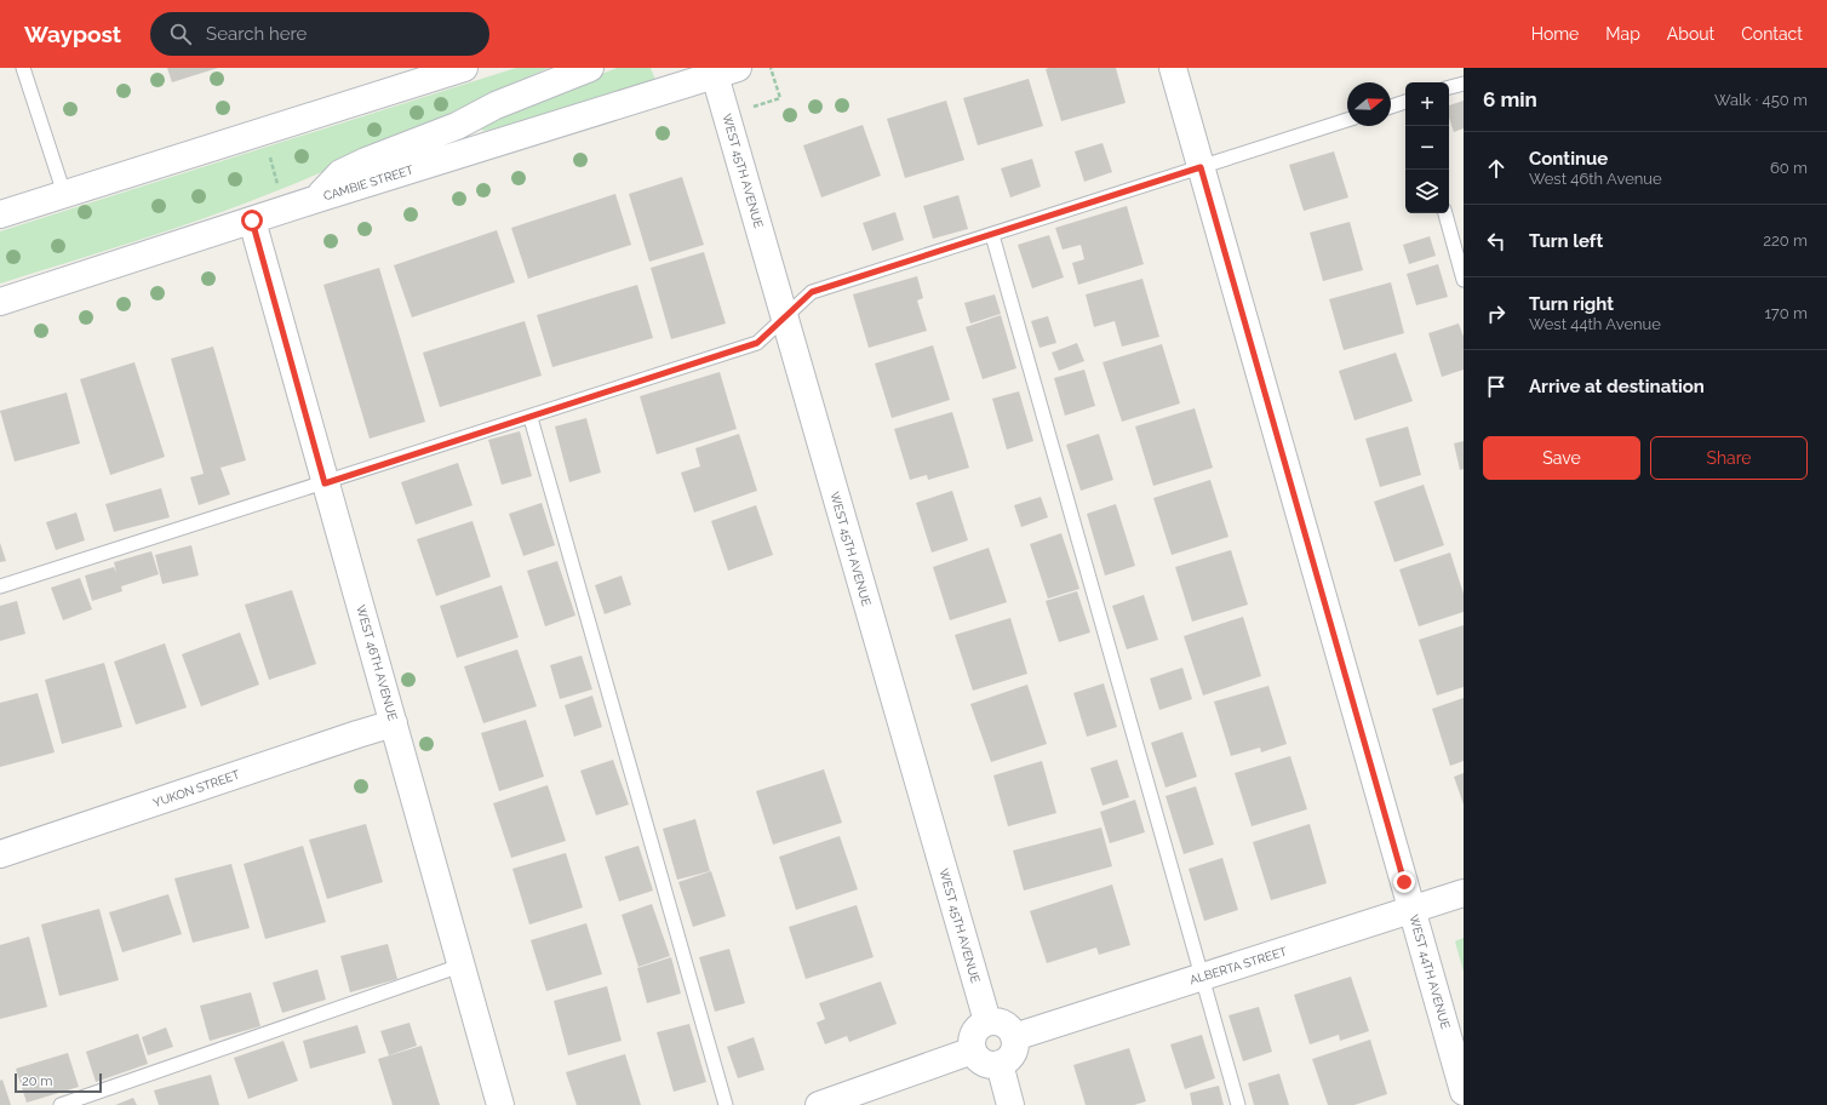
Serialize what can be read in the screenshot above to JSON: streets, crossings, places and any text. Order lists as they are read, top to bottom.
{
  "streets": {
    "street": [
      "WEST 45TH AVENUE",
      "CAMBIE STREET",
      "WEST 46TH AVENUE",
      "YUKON STREET",
      "ALBERTA STREET",
      "WEST 44TH AVENUE"
    ]
  },
  "crossings": [
    ["WEST 45TH AVENUE", "CAMBIE STREET"],
    ["WEST 45TH AVENUE", "ALBERTA STREET"],
    ["CAMBIE STREET", "WEST 46TH AVENUE"],
    ["WEST 46TH AVENUE", "YUKON STREET"],
    ["ALBERTA STREET", "WEST 44TH AVENUE"]
  ],
  "scale_bar": "20 m",
  "north": "right",
  "page": {
    "header": "Waypost",
    "search": "Search here",
    "nav": [
      "Home",
      "Map",
      "About",
      "Contact"
    ],
    "heading": ["6 min", "Walk · 450 m"],
    "map_buttons": ["+", "−"],
    "list": [
      ["Continue", "West 46th Avenue", "60 m"],
      ["Turn left", "220 m"],
      ["Turn right", "West 44th Avenue", "170 m"],
      "Arrive at destination"
    ],
    "buttons": ["Save", "Share"],
    "scale": "20 m"
  }
}
